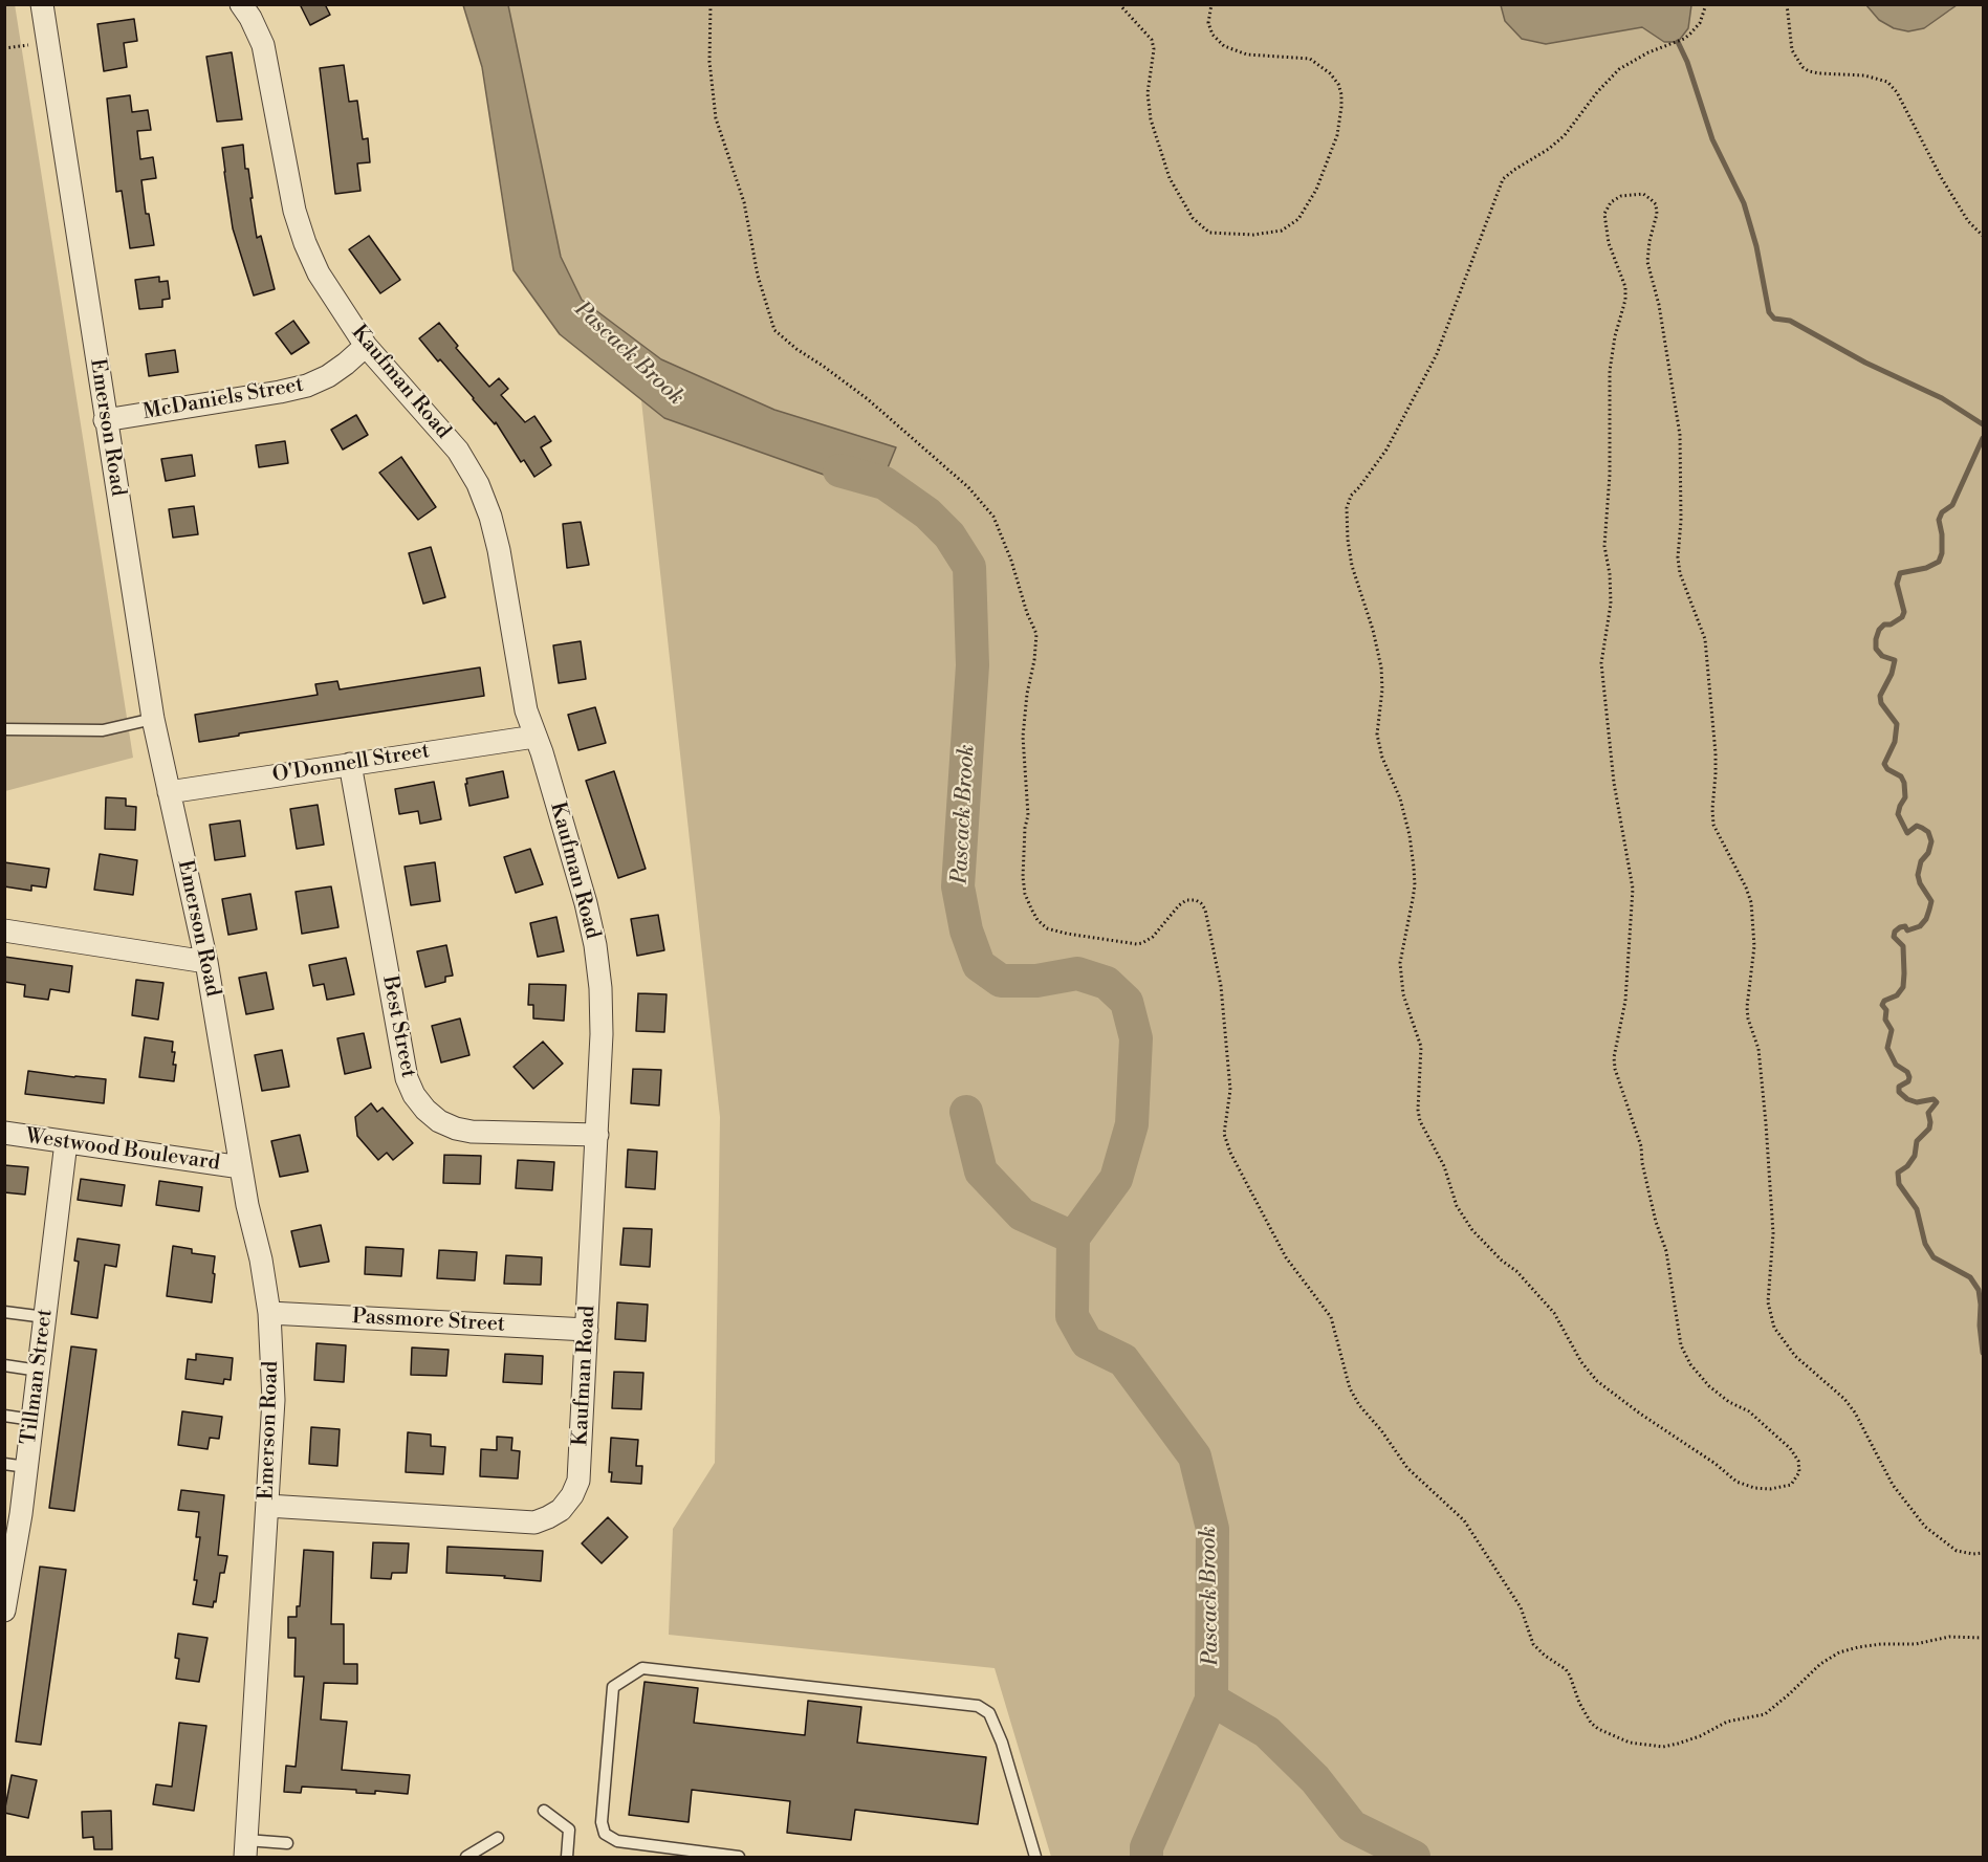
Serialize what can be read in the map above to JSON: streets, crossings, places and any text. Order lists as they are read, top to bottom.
{
  "streets": {
    "street": [
      "Kaufman Road",
      "McDaniels Street",
      "Emerson Road",
      "O'Donnell Street",
      "Best Street",
      "Westwood Boulevard",
      "Passmore Street",
      "Tillman Street"
    ]
  },
  "crossings": [
    ["Kaufman Road", "McDaniels Street"],
    ["Kaufman Road", "Emerson Road"],
    ["Kaufman Road", "O'Donnell Street"],
    ["Kaufman Road", "Best Street"],
    ["Kaufman Road", "Passmore Street"],
    ["McDaniels Street", "Emerson Road"],
    ["Emerson Road", "O'Donnell Street"],
    ["Emerson Road", "Westwood Boulevard"],
    ["Emerson Road", "Passmore Street"],
    ["O'Donnell Street", "Best Street"],
    ["Westwood Boulevard", "Tillman Street"]
  ],
  "water": ["Pascack Brook"]
}
